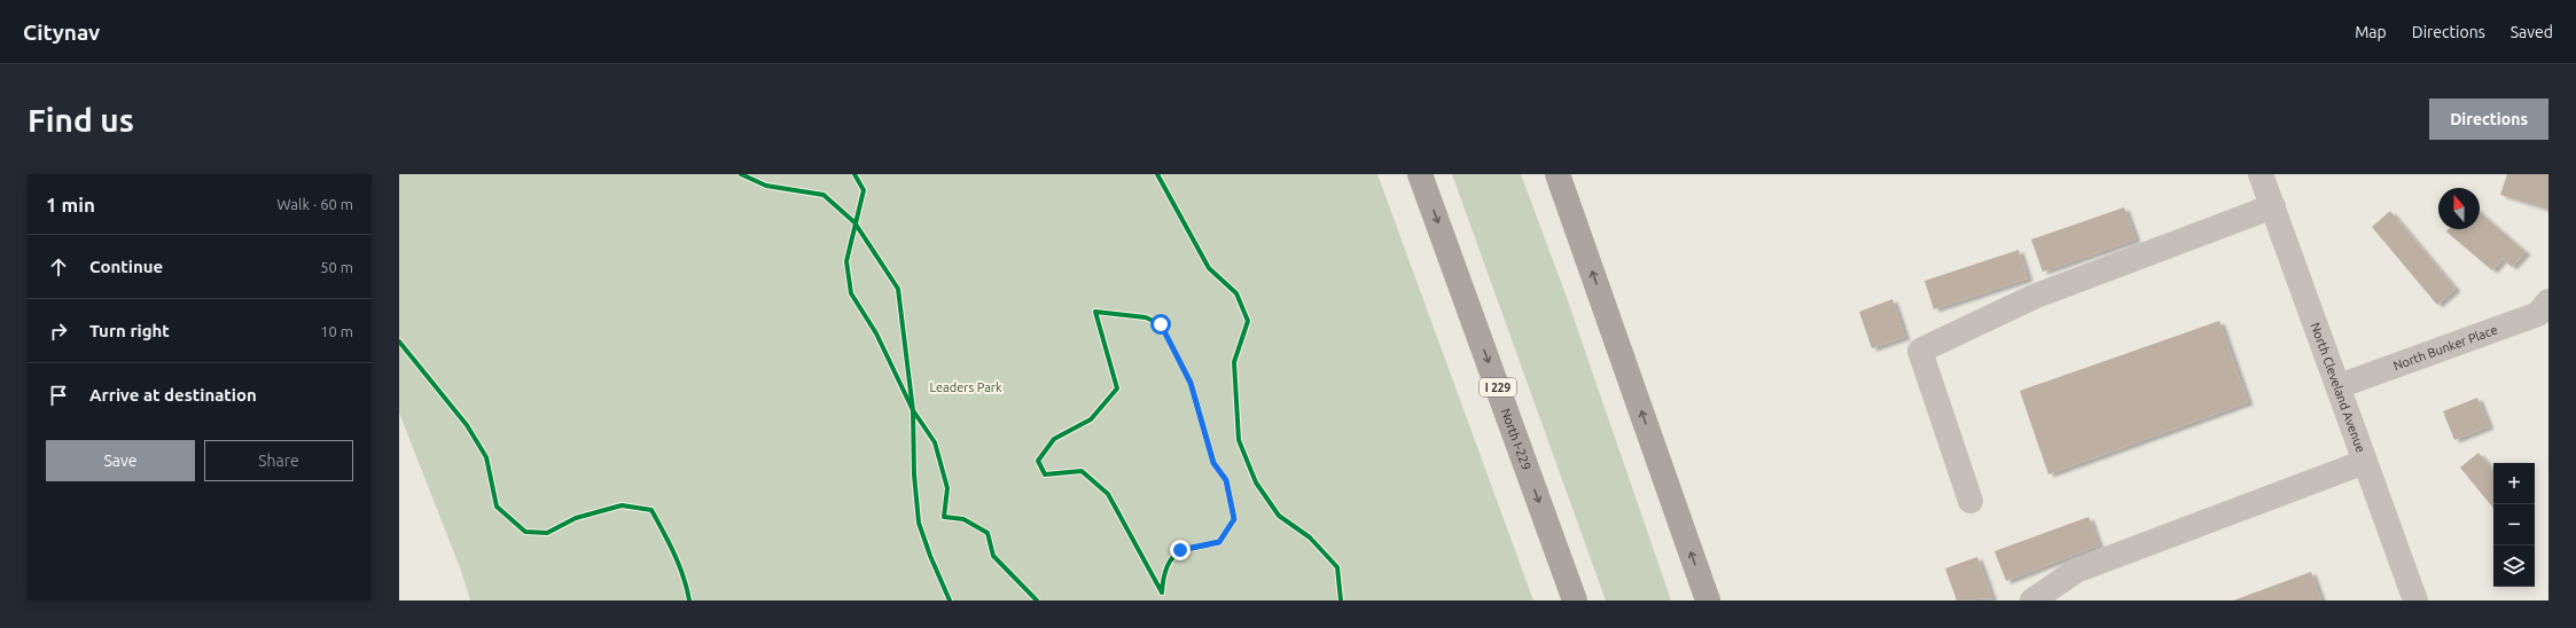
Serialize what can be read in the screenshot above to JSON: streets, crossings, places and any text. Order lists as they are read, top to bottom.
{
  "streets": {
    "highway": ["I 229", "North I-229"],
    "street": ["North Bunker Place", "North Cleveland Avenue"]
  },
  "crossings": [
    ["North Bunker Place", "North Cleveland Avenue"]
  ],
  "parks": ["Leaders Park"],
  "north": "top",
  "page": {
    "header": "Citynav",
    "nav": ["Map", "Directions", "Saved"],
    "buttons": [
      "Directions",
      ["Save", "Share"]
    ],
    "title": "Find us",
    "heading": ["1 min", "Walk · 60 m"],
    "list": [
      ["Continue", "50 m"],
      ["Turn right", "10 m"],
      "Arrive at destination"
    ],
    "map_buttons": ["+", "−"]
  }
}
